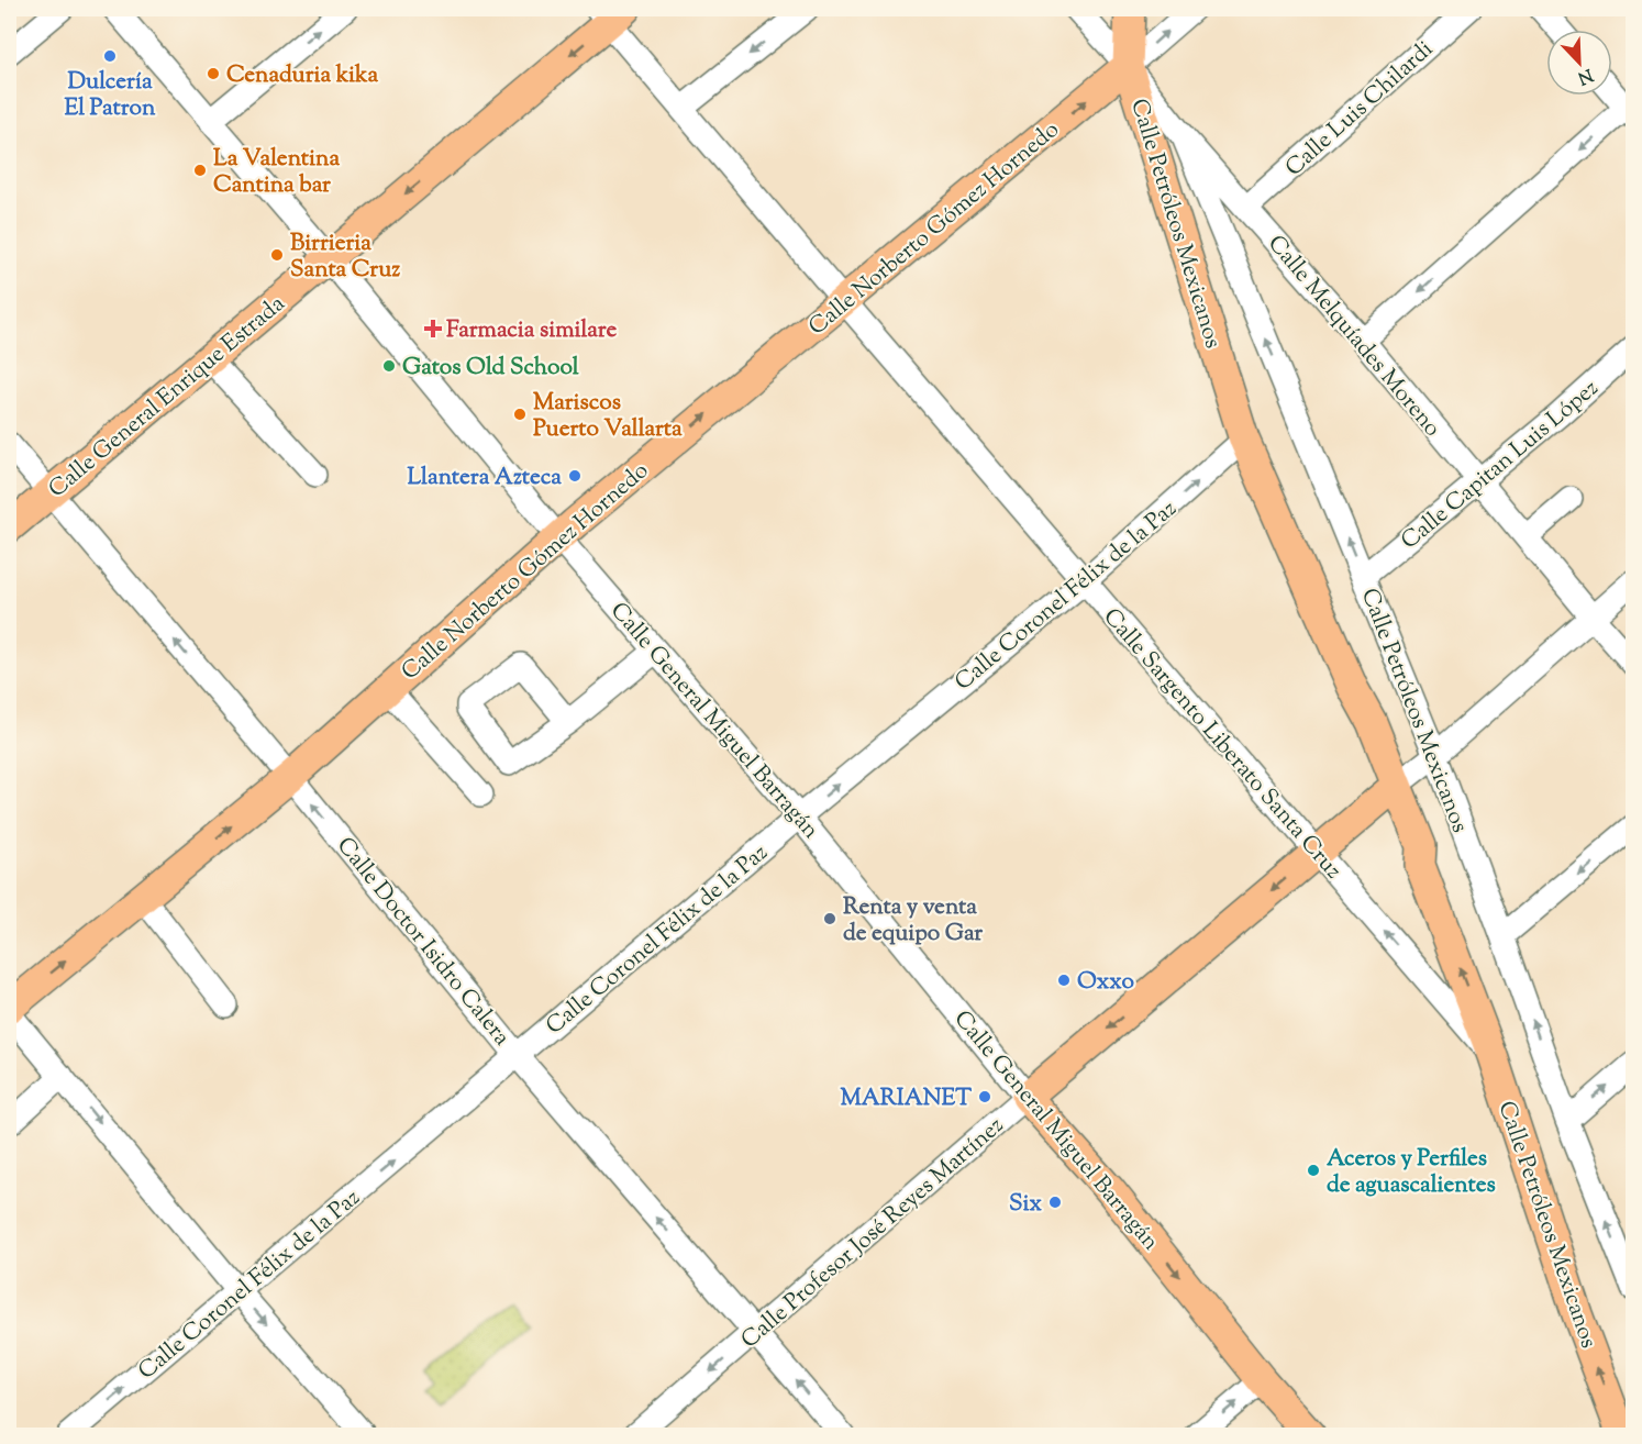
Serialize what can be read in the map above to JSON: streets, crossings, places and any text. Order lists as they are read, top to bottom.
{
  "streets": {
    "main road": [
      "Calle Petróleos Mexicanos",
      "Calle Norberto Gómez Hornedo",
      "Calle General Enrique Estrada",
      "Calle General Miguel Barragán",
      "Calle Profesor José Reyes Martínez"
    ],
    "street": [
      "Calle Luis Chilardi",
      "Calle Melquíades Moreno",
      "Calle Capitan Luis López",
      "Calle Coronel Félix de la Paz",
      "Calle Sargento Liberato Santa Cruz",
      "Calle Doctor Isidro Calera"
    ]
  },
  "crossings": [
    ["Calle Luis Chilardi", "Calle Melquíades Moreno"],
    ["Calle Petróleos Mexicanos", "Calle Norberto Gómez Hornedo"],
    ["Calle Petróleos Mexicanos", "Calle Melquíades Moreno"],
    ["Calle Petróleos Mexicanos", "Calle Capitan Luis López"],
    ["Calle Petróleos Mexicanos", "Calle Coronel Félix de la Paz"],
    ["Calle Petróleos Mexicanos", "Calle Sargento Liberato Santa Cruz"],
    ["Calle Petróleos Mexicanos", "Calle Profesor José Reyes Martínez"],
    ["Calle Norberto Gómez Hornedo", "Calle Melquíades Moreno"],
    ["Calle Norberto Gómez Hornedo", "Calle General Miguel Barragán"],
    ["Calle Norberto Gómez Hornedo", "Calle Sargento Liberato Santa Cruz"],
    ["Calle Norberto Gómez Hornedo", "Calle Doctor Isidro Calera"],
    ["Calle Melquíades Moreno", "Calle Capitan Luis López"],
    ["Calle Melquíades Moreno", "Calle Profesor José Reyes Martínez"],
    ["Calle General Enrique Estrada", "Calle General Miguel Barragán"],
    ["Calle General Enrique Estrada", "Calle Sargento Liberato Santa Cruz"],
    ["Calle General Enrique Estrada", "Calle Doctor Isidro Calera"],
    ["Calle Coronel Félix de la Paz", "Calle General Miguel Barragán"],
    ["Calle Coronel Félix de la Paz", "Calle Sargento Liberato Santa Cruz"],
    ["Calle Coronel Félix de la Paz", "Calle Doctor Isidro Calera"],
    ["Calle General Miguel Barragán", "Calle Profesor José Reyes Martínez"],
    ["Calle Sargento Liberato Santa Cruz", "Calle Profesor José Reyes Martínez"],
    ["Calle Doctor Isidro Calera", "Calle Profesor José Reyes Martínez"]
  ],
  "one_way": [
    "Calle Norberto Gómez Hornedo",
    "Calle General Enrique Estrada",
    "Calle Coronel Félix de la Paz",
    "Calle Doctor Isidro Calera",
    "Calle Profesor José Reyes Martínez"
  ],
  "places": {
    "other": [
      "Dulcería El Patron",
      "Cenaduria kika",
      "La Valentina Cantina bar",
      "Birrieria Santa Cruz",
      "Gatos Old School",
      "Mariscos Puerto Vallarta",
      "Llantera Azteca",
      "Renta y venta de equipo Gar",
      "Oxxo",
      "MARIANET",
      "Aceros y Perfiles de aguascalientes",
      "Six"
    ],
    "health": ["Farmacia similare"]
  },
  "north": "bottom right"
}
